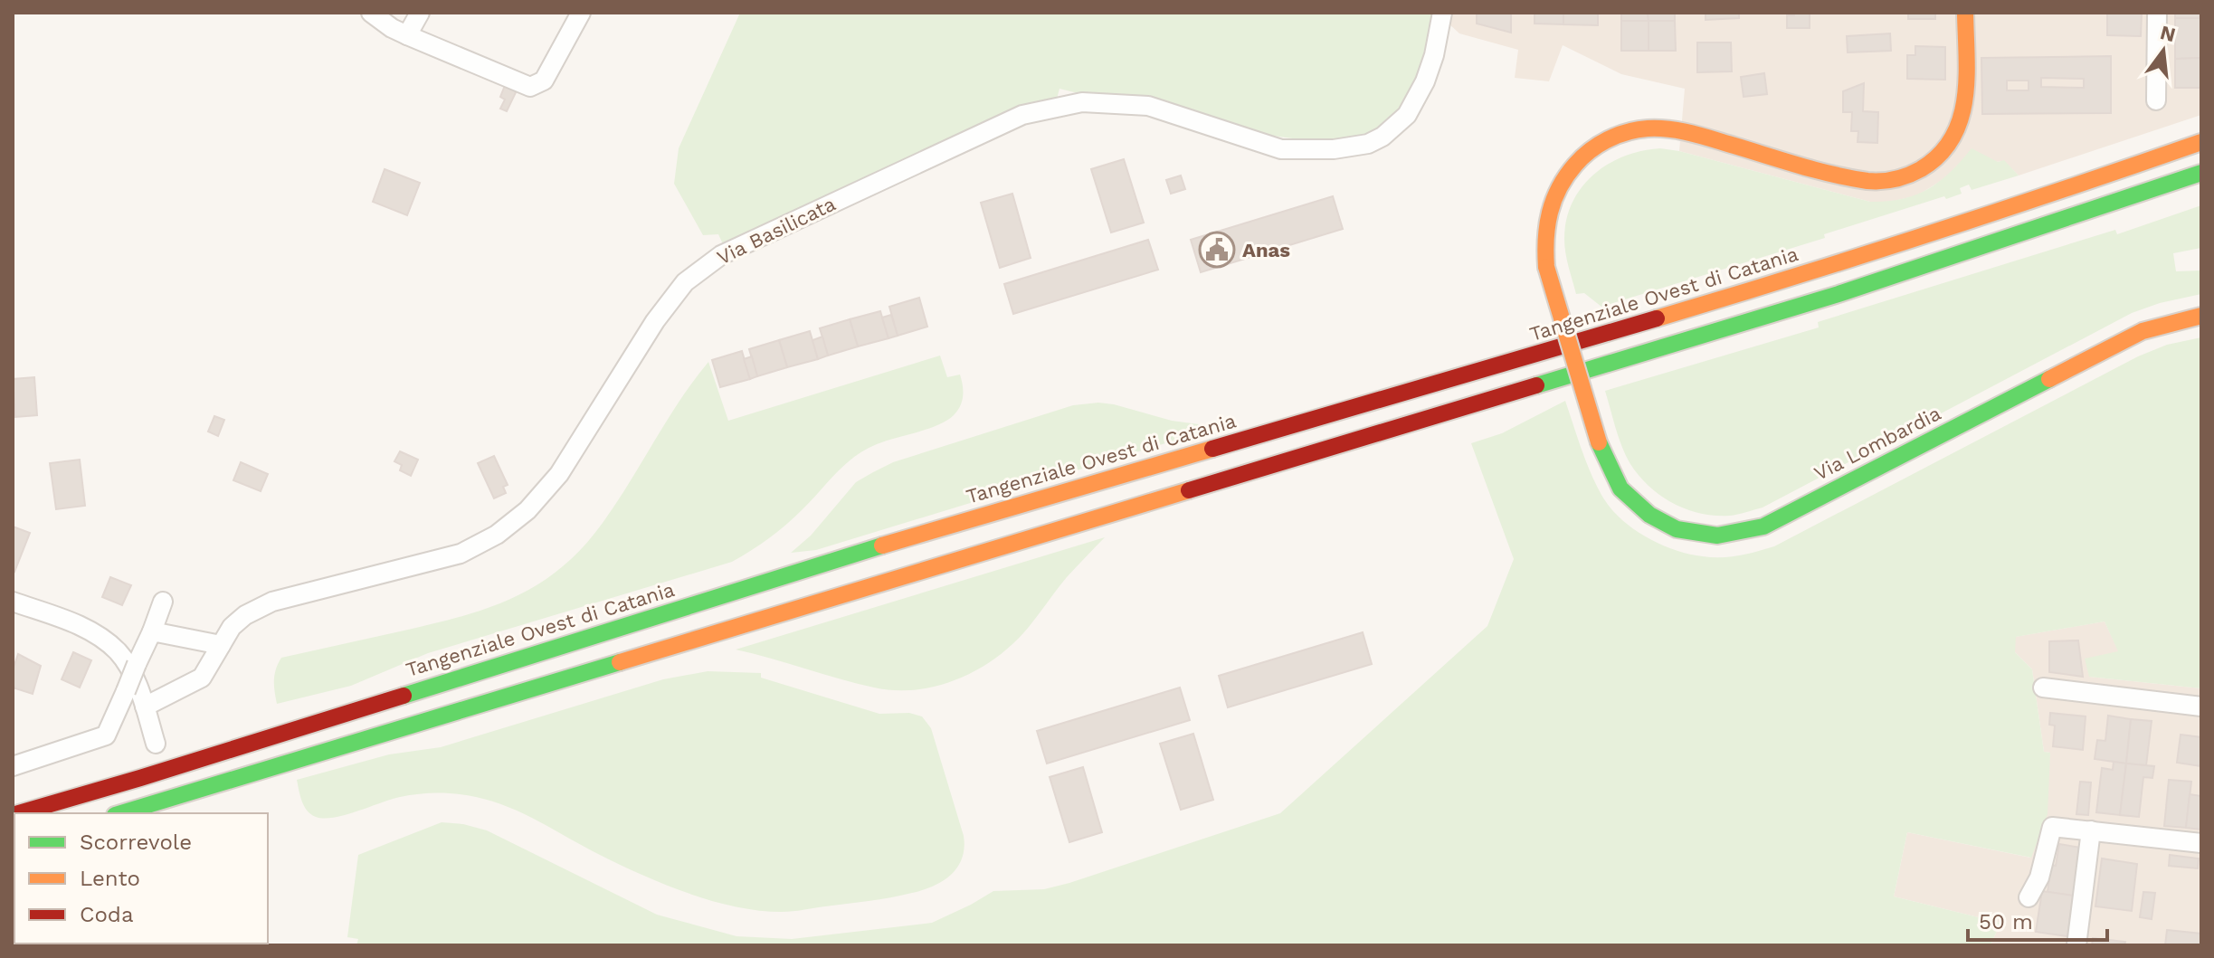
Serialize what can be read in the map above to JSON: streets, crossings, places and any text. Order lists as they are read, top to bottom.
{
  "streets": {
    "main road": ["Tangenziale Ovest di Catania", "Via Lombardia"],
    "street": ["Via Basilicata"]
  },
  "places": {
    "public building": ["Anas"]
  },
  "legend": ["Scorrevole", "Lento", "Coda"],
  "scale_bar": "50 m",
  "north": "top"
}
